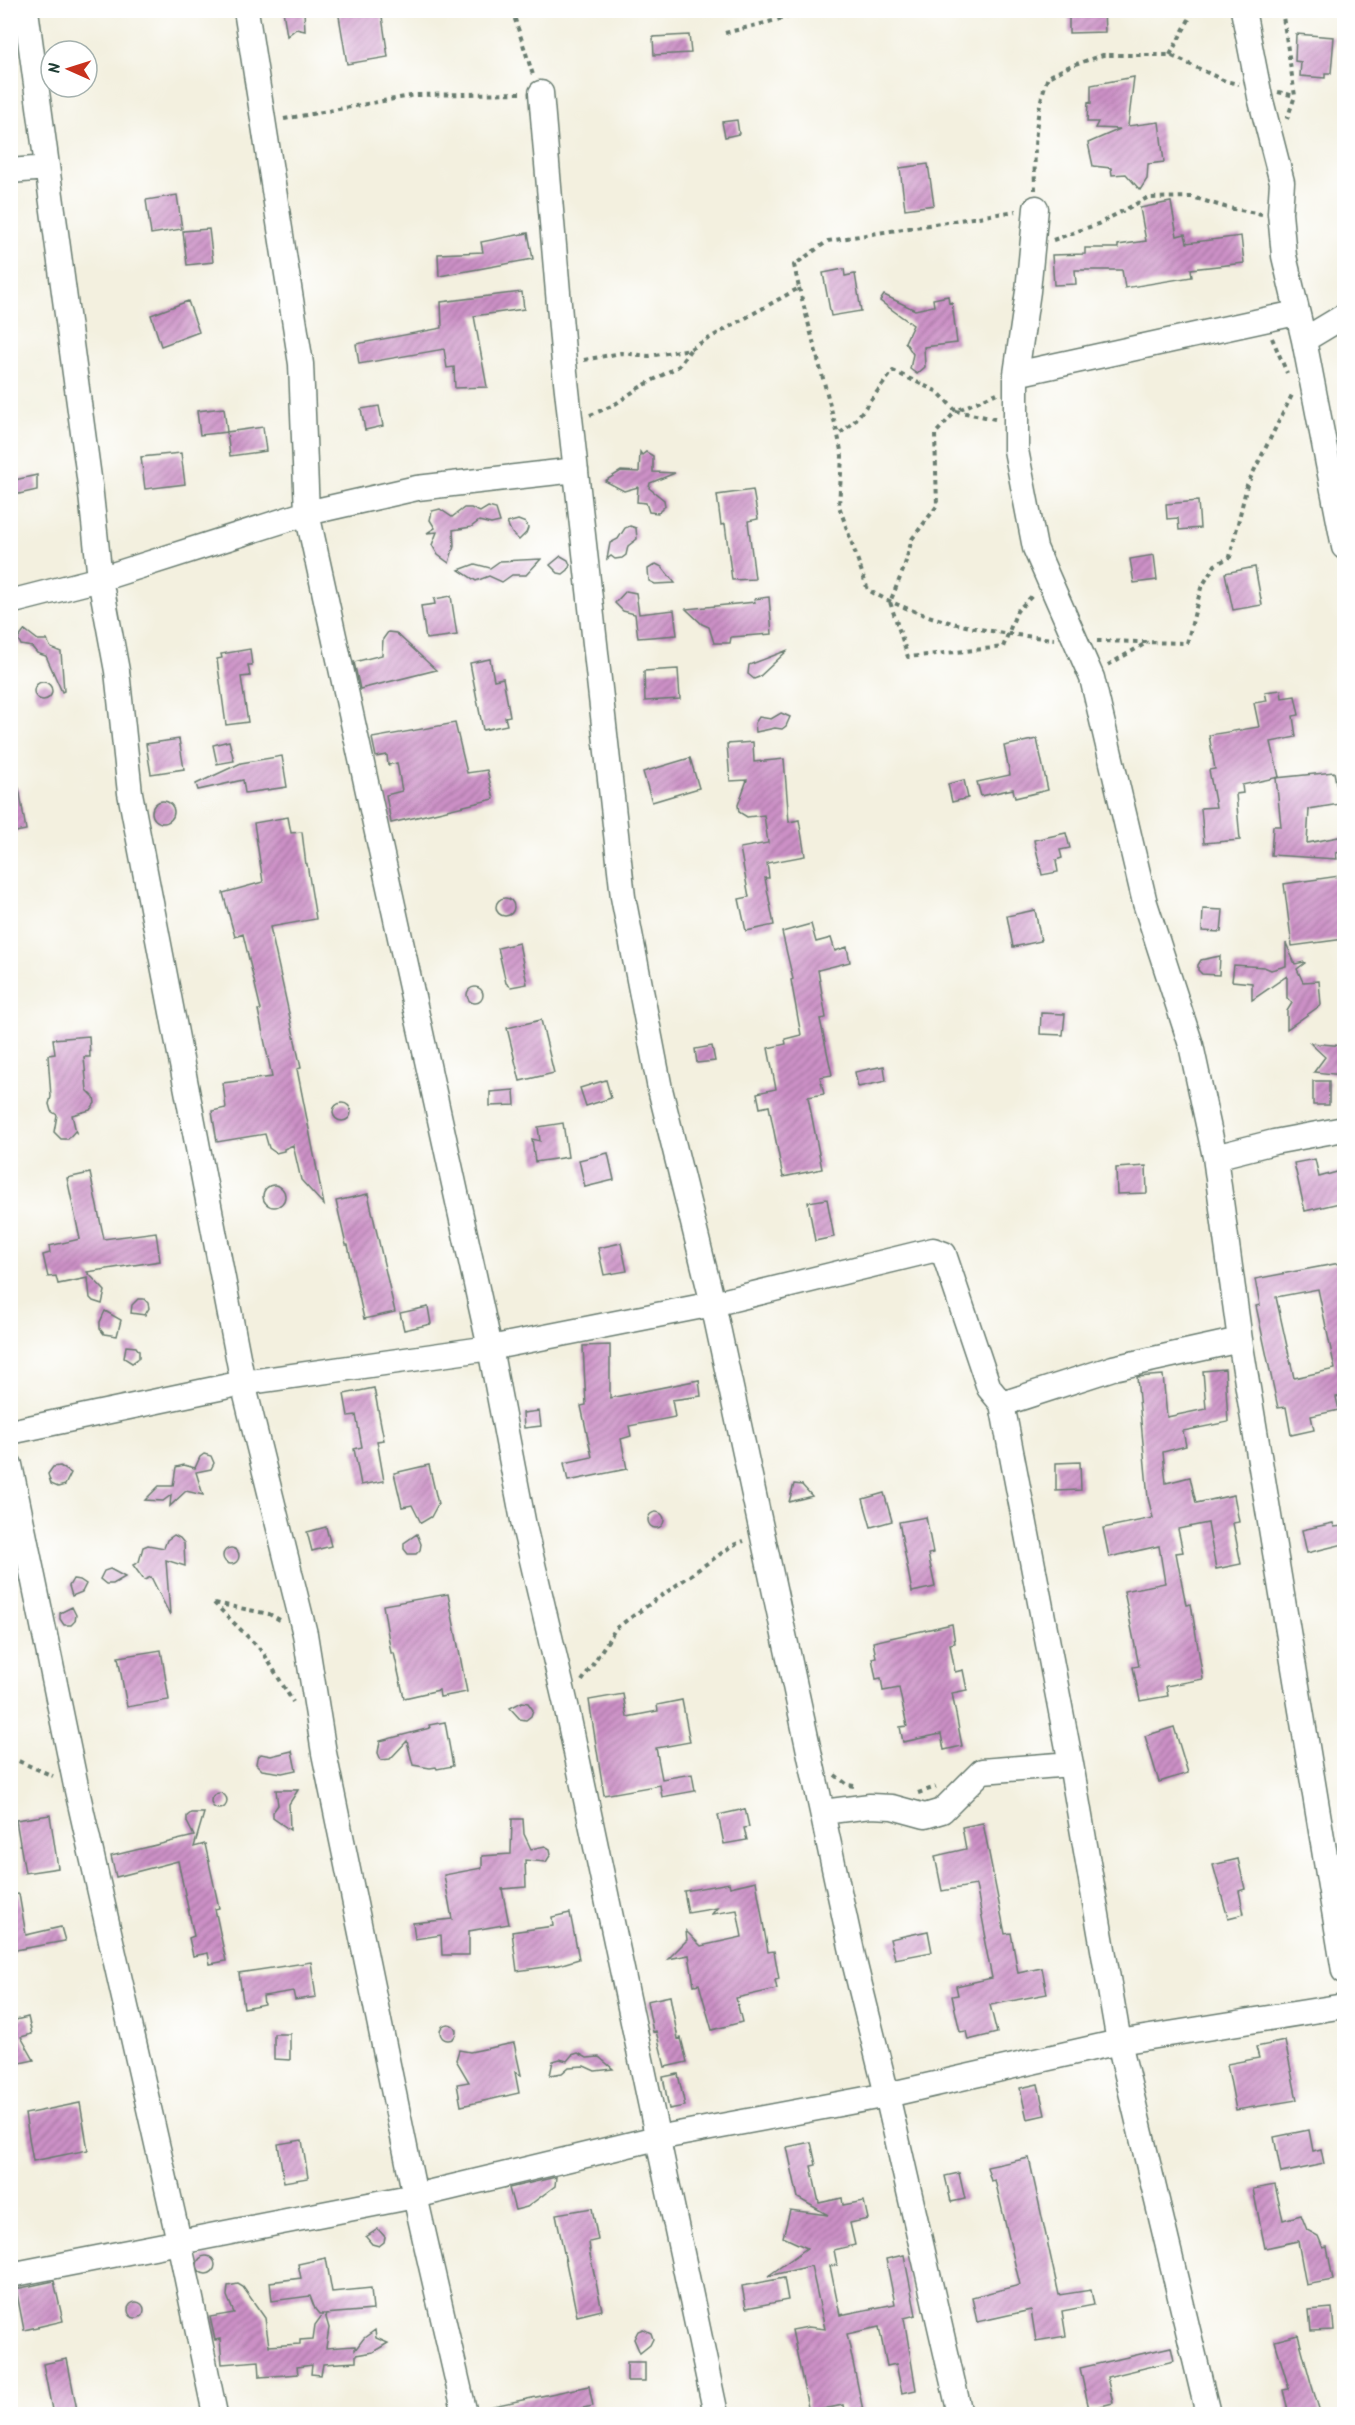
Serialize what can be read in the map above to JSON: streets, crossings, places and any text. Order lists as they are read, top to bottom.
{
  "north": "left"
}
